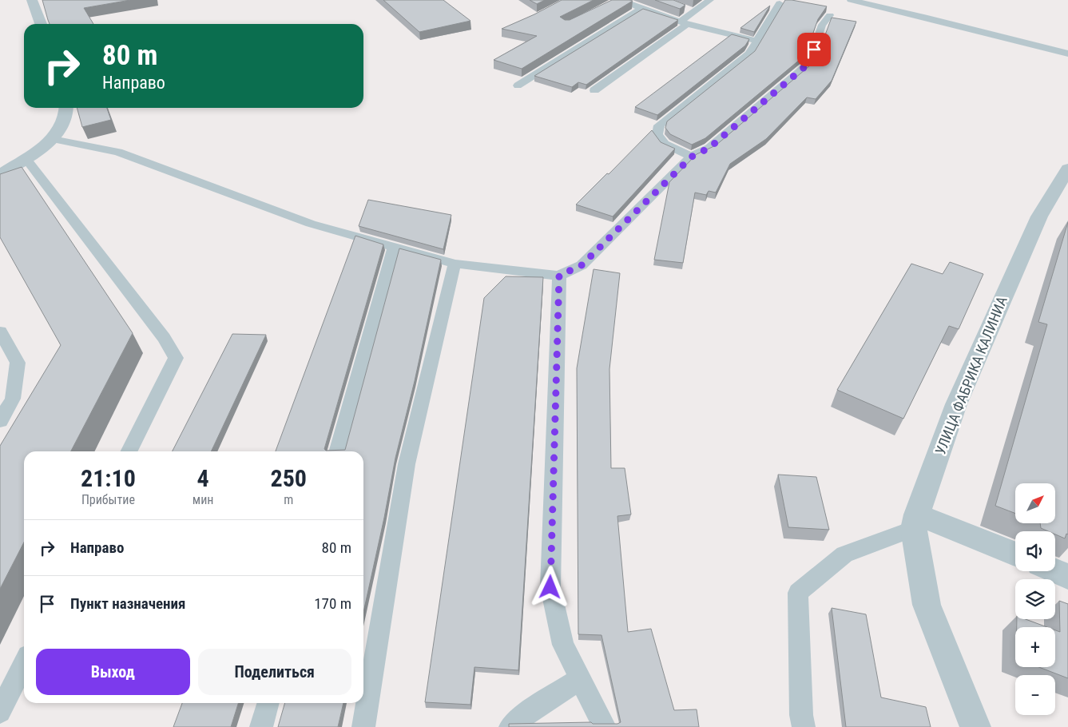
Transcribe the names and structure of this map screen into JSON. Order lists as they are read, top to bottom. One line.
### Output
{"streets":{"street":["УЛИЦА ФАБРИКА КАЛИНИА"]},"north":"top right","page":{"turn":["80 m","Направо"],"eta":["21:10","Прибытие","4","мин","250","m"],"map_buttons":["+","−"],"list":[{"name":"Направо","value":"80 m"},{"name":"Пункт назначения","value":"170 m"}],"buttons":["Выход","Поделиться"]}}
